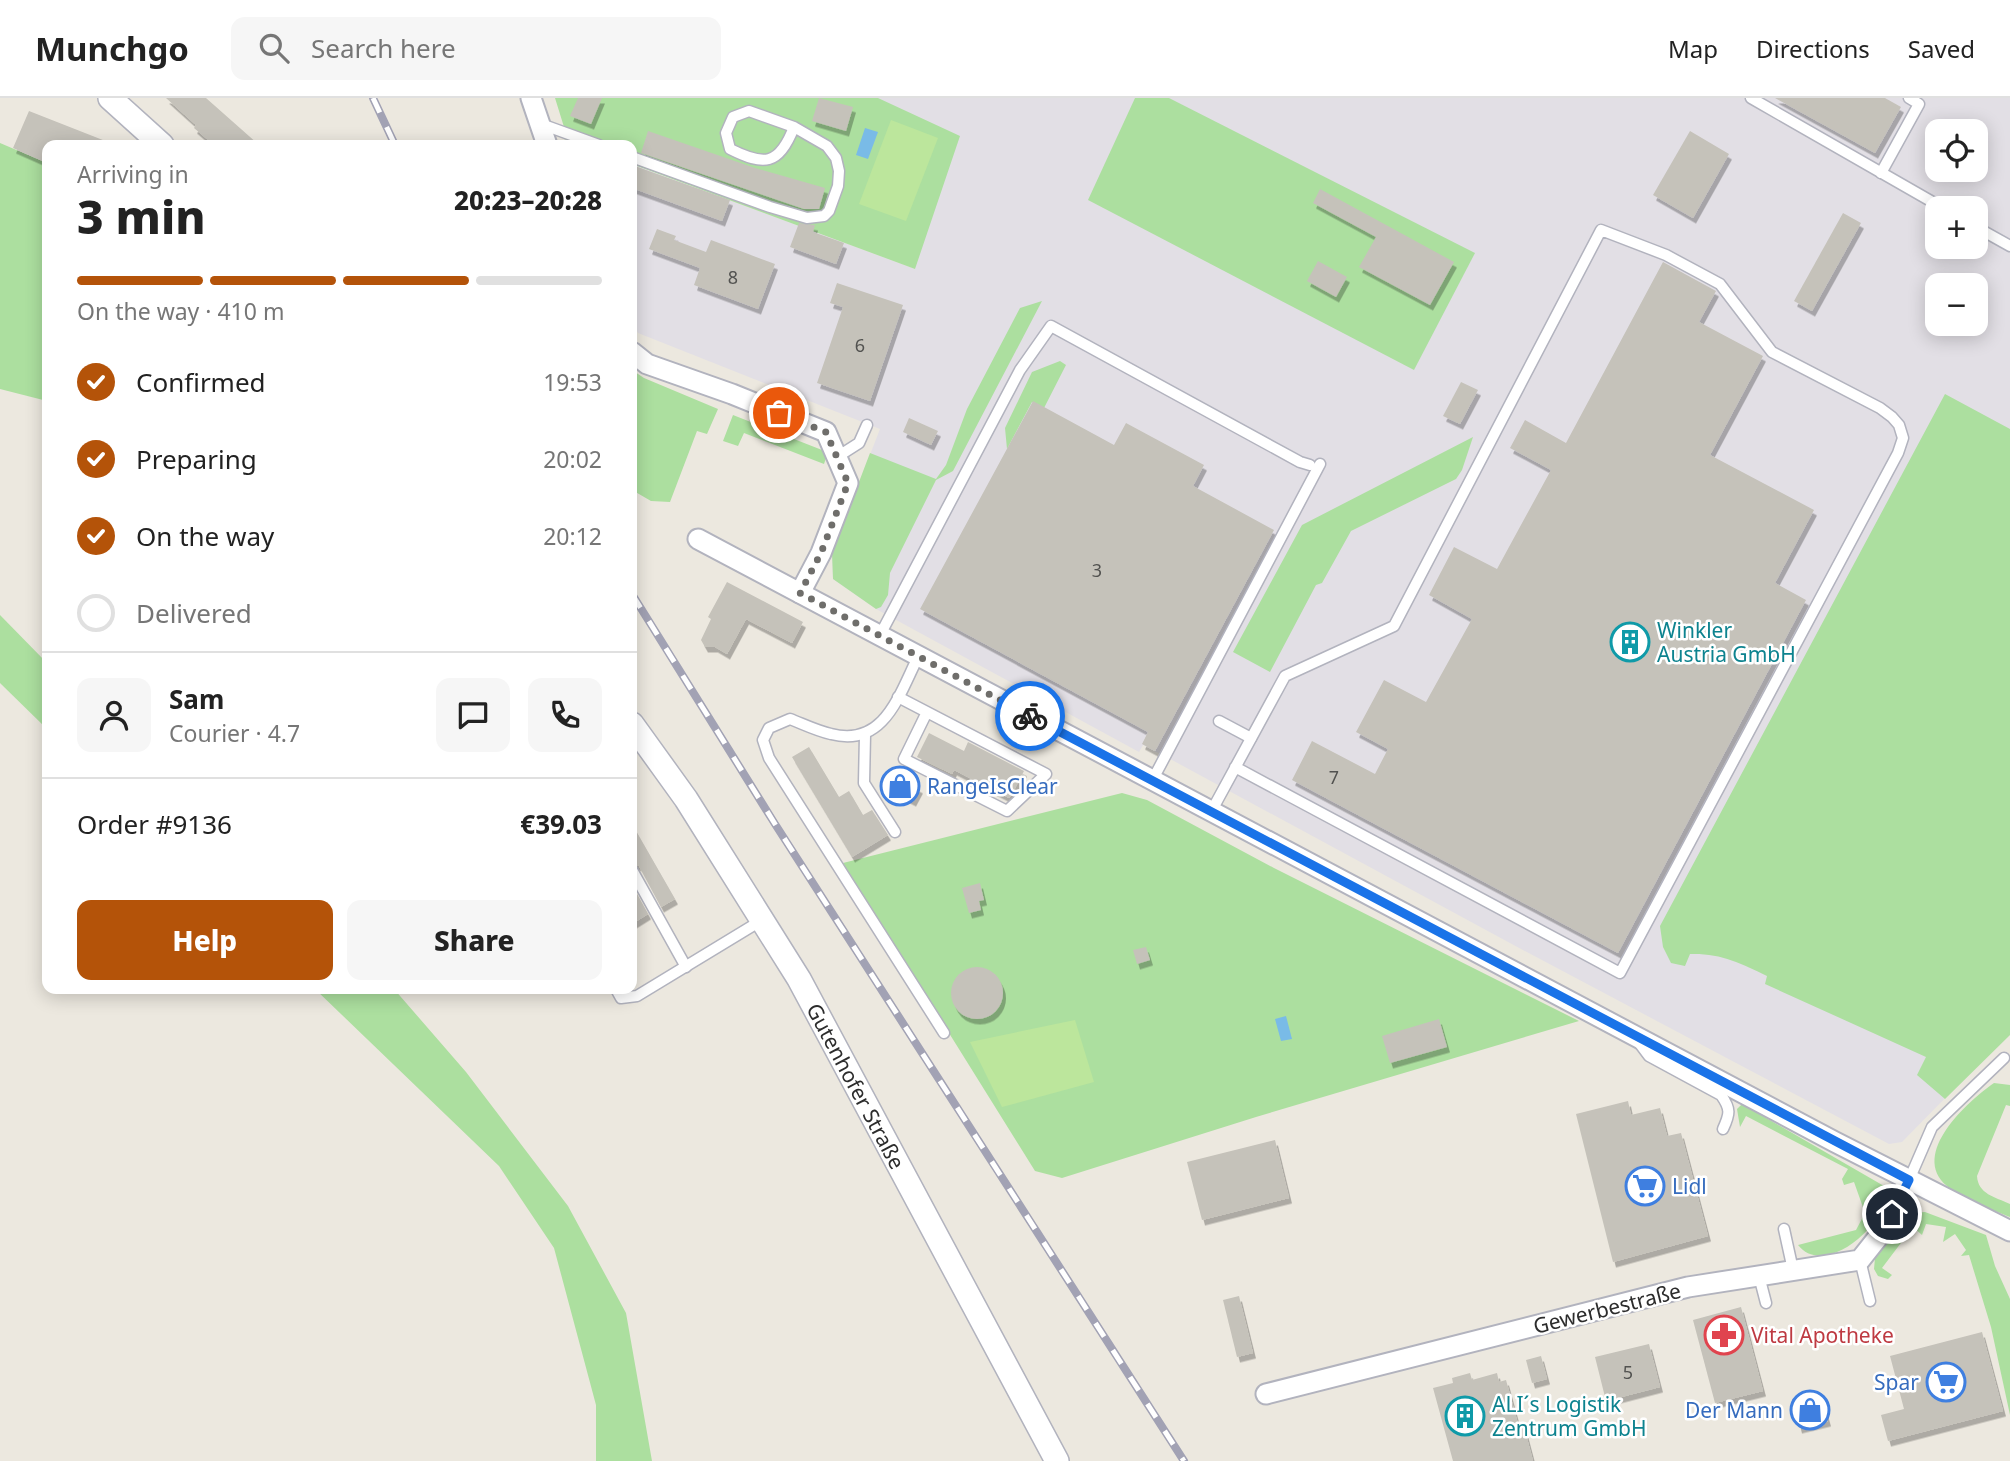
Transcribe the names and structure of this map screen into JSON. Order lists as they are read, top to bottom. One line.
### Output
{"streets":{"street":["Gutenhofer Straße","Gewerbestraße"]},"places":{"building":["Winkler Austria GmbH","ALI´s Logistik Zentrum GmbH"],"shop":["RangeIsClear","Der Mann"],"supermarket":["Lidl","Spar"],"pharmacy":["Vital Apotheke"]},"house_numbers":["8","6","3","7","5"],"page":{"header":"Munchgo","search":"Search here","nav":["Map","Directions","Saved"],"map_buttons":["+","−"],"heading":["3 min","Arriving in","20:23–20:28"],"panel":["Sam","Courier · 4.7","Order #9136","€39.03"],"bar":"On the way · 410 m","list":[["Confirmed","19:53"],["Preparing","20:02"],["On the way","20:12"],"Delivered"],"buttons":["Help","Share"]}}
